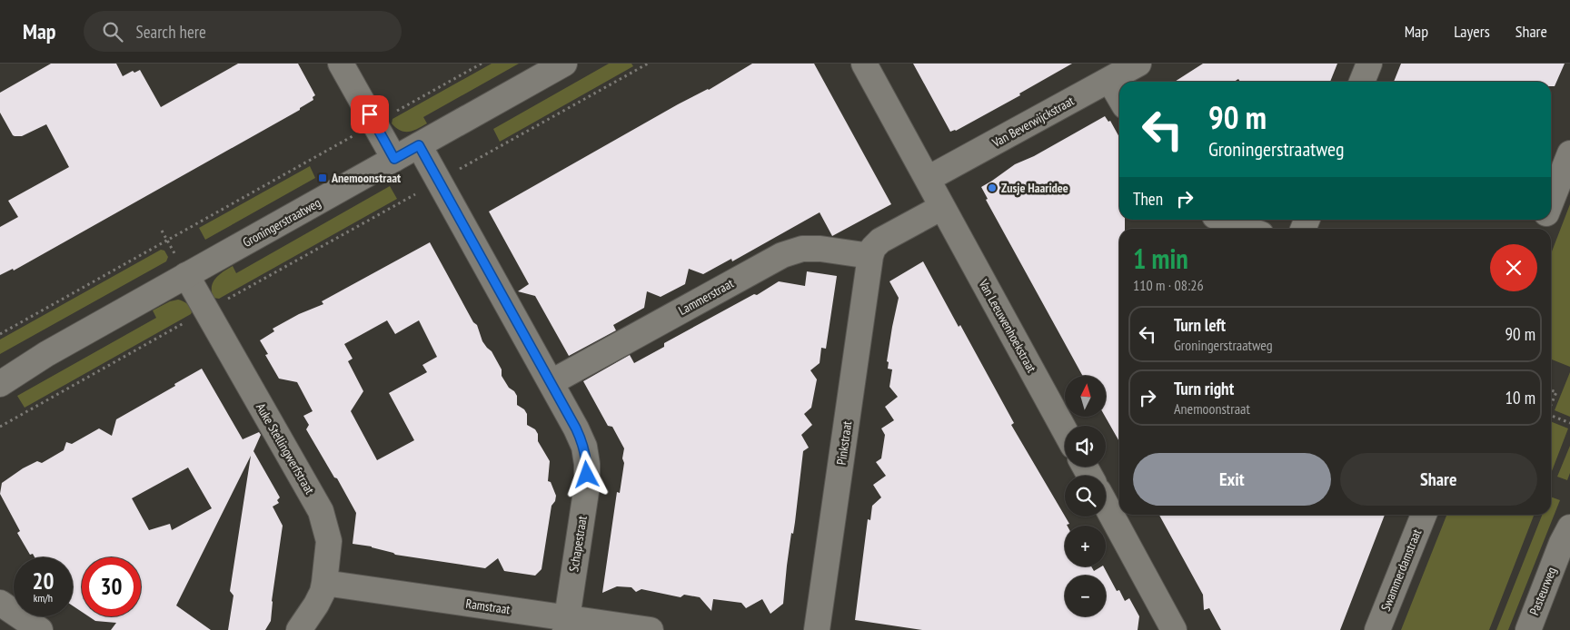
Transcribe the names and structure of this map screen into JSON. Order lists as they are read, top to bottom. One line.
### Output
{"streets":{"street":["Van Beverwijckstraat","Groningerstraatweg","Lammerstraat","Van Leeuwenhoekstraat","Pinkstraat","Auke Stellingwerfstraat","Schapestraat","Swammerdamstraat","Pasteurweg","Ramstraat"]},"crossings":[["Van Beverwijckstraat","Van Leeuwenhoekstraat"],["Groningerstraatweg","Auke Stellingwerfstraat"],["Groningerstraatweg","Schapestraat"],["Lammerstraat","Pinkstraat"],["Lammerstraat","Schapestraat"],["Auke Stellingwerfstraat","Ramstraat"],["Schapestraat","Ramstraat"]],"places":{"transit":["Anemoonstraat"],"other":["Zusje Haaridee"]},"north":"top","page":{"header":"Map","search":"Search here","nav":["Map","Layers","Share"],"turn":["90 m","Groningerstraatweg"],"then":"Then","heading":["1 min","110 m · 08:26"],"list":[{"name":"Turn left","note":"Groningerstraatweg","value":"90 m"},{"name":"Turn right","note":"Anemoonstraat","value":"10 m"}],"map_buttons":["+","−"],"buttons":["Exit","Share"],"speed":"20 km/h","limit":"30"}}
